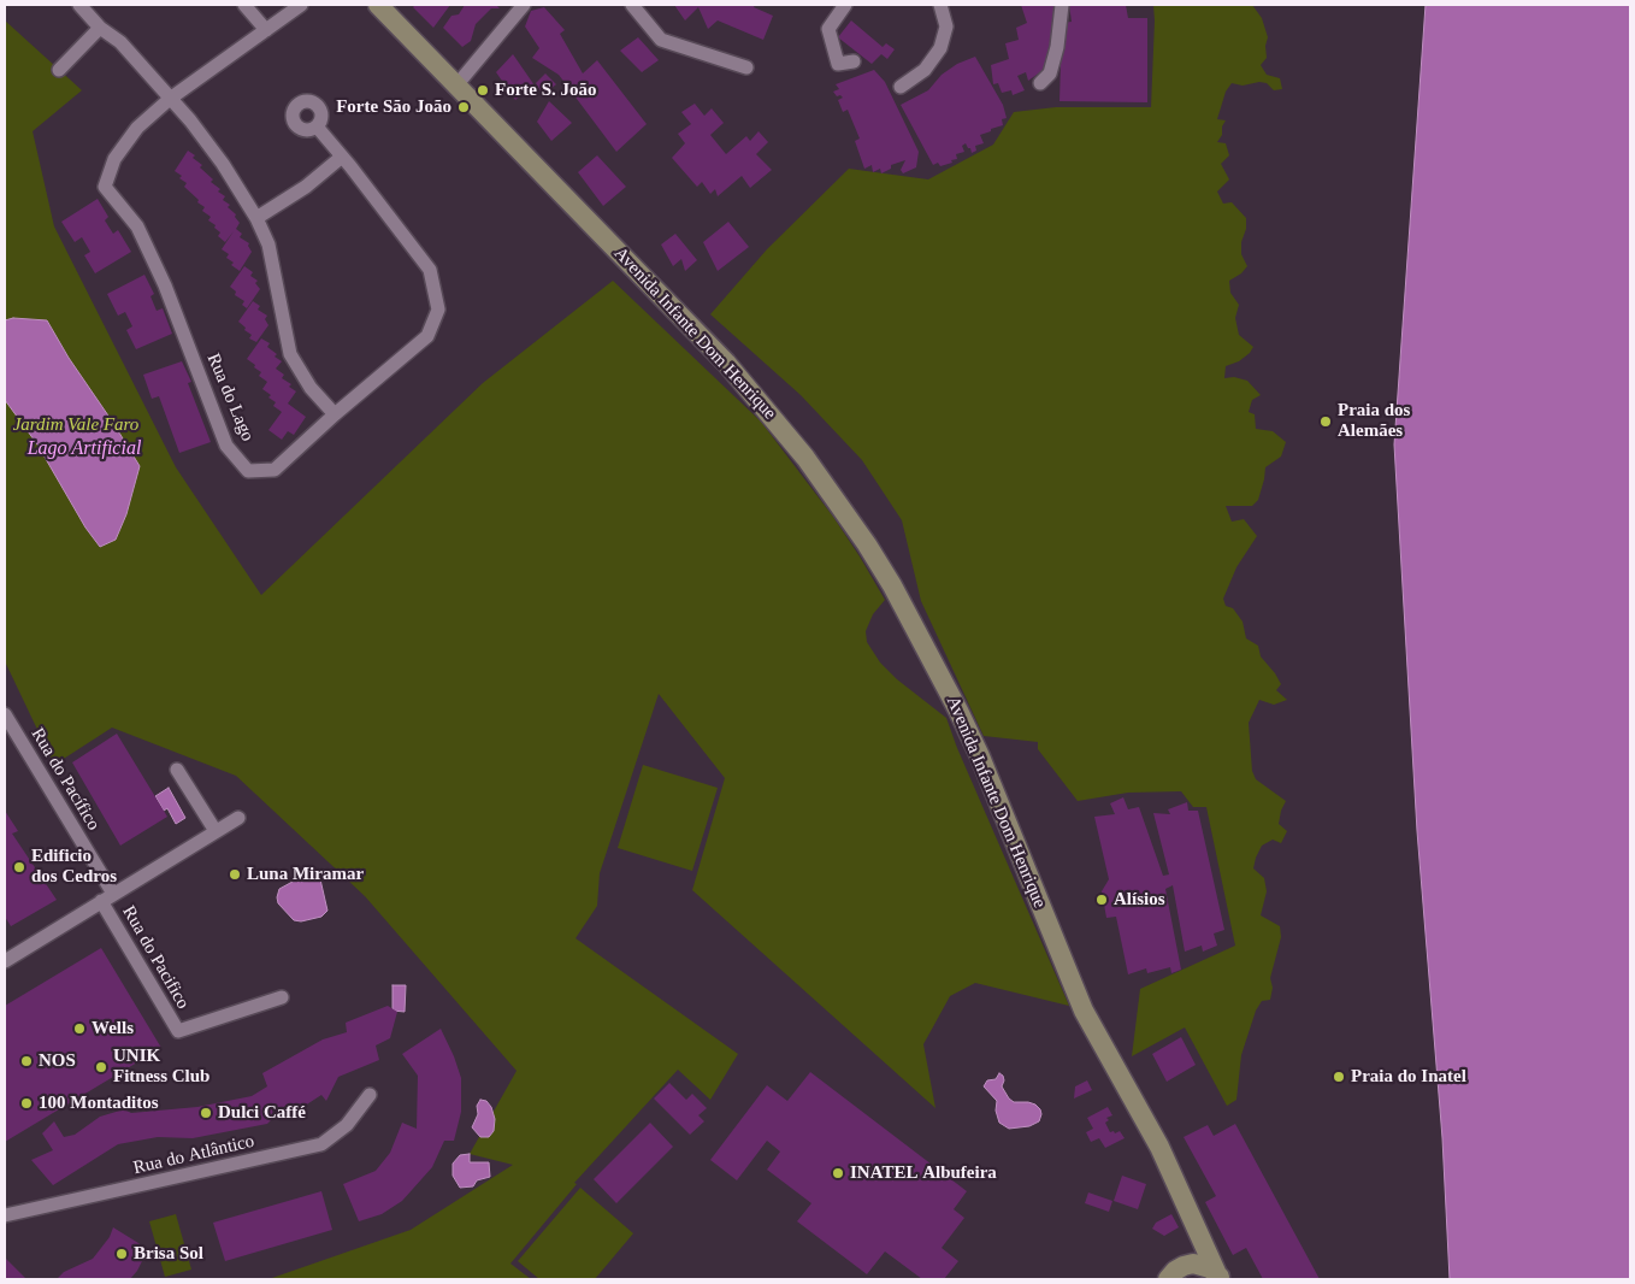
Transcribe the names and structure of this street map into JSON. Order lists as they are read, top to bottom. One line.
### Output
{"streets":{"street":["Avenida Infante Dom Henrique","Rua do Lago","Rua do Pacífico","Rua do Pacifico","Rua do Atlântico"]},"crossings":[["Rua do Pacífico","Rua do Pacifico"]],"water":["Lago Artificial"],"parks":["Jardim Vale Faro"],"places":["Forte S. João","Forte São João","Praia dos Alemães","Edificio dos Cedros","Luna Miramar","Alísios","Wells","NOS","UNIK Fitness Club","Praia do Inatel","100 Montaditos","Dulci Caffé","INATEL Albufeira","Brisa Sol"]}
